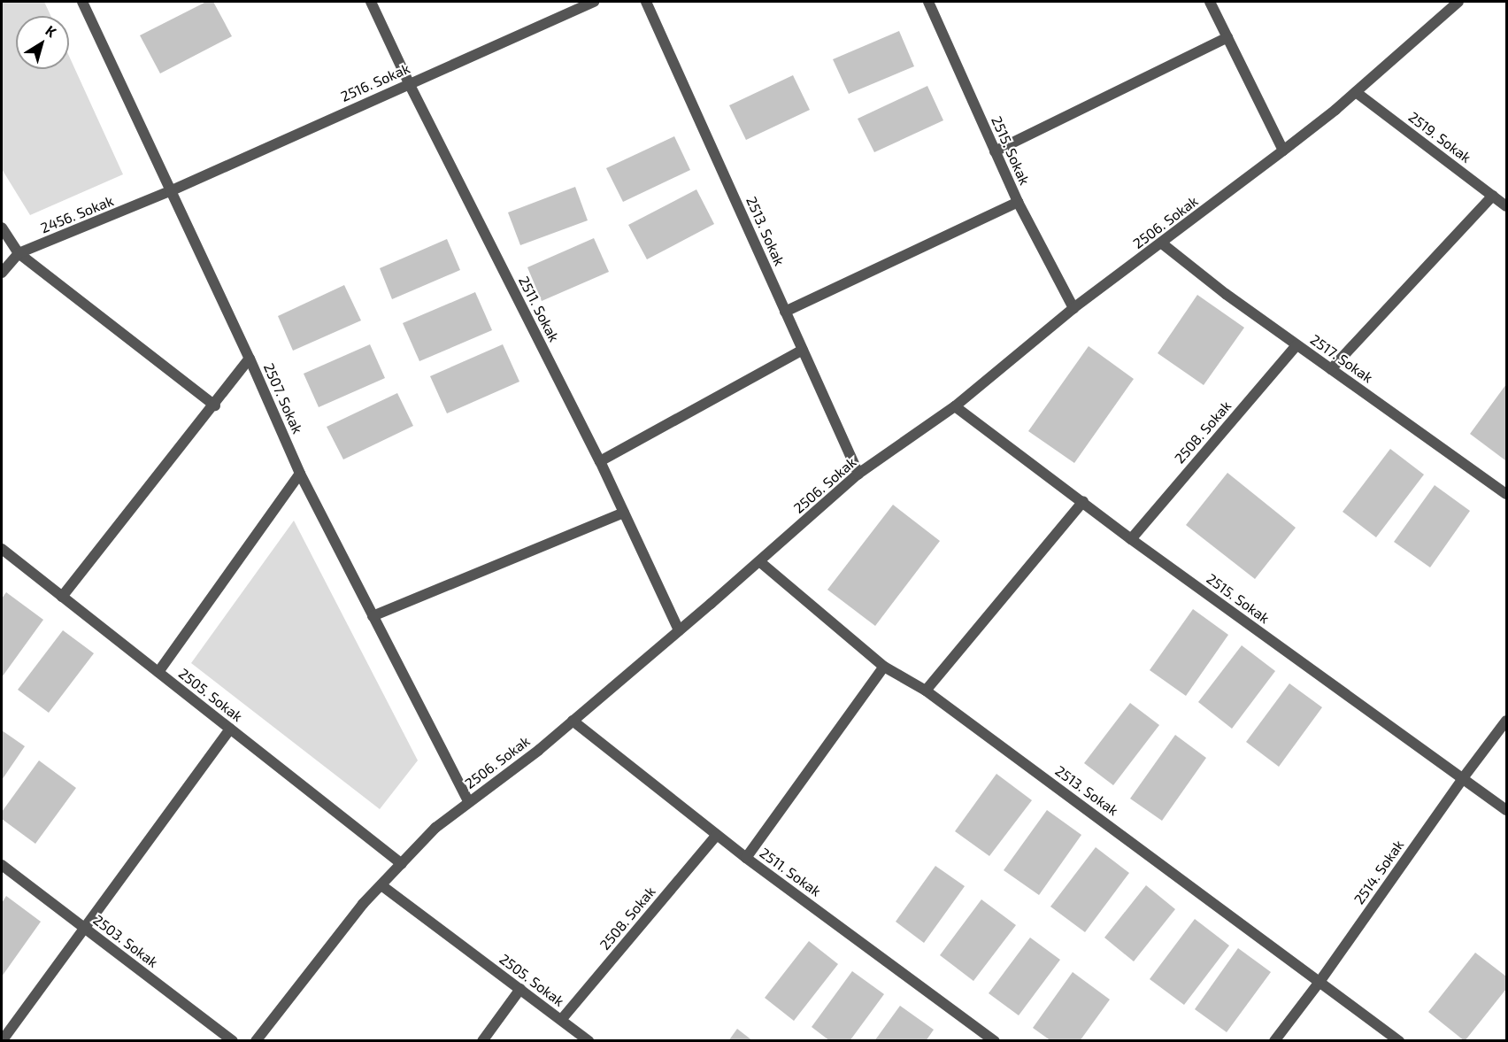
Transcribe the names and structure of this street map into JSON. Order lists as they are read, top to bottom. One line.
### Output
{"streets":{"street":["2516. Sokak","2519. Sokak","2515. Sokak","2456. Sokak","2506. Sokak","2513. Sokak","2511. Sokak","2517. Sokak","2507. Sokak","2508. Sokak","2505. Sokak","2514. Sokak","2503. Sokak"]},"crossings":[["2516. Sokak","2456. Sokak"],["2516. Sokak","2511. Sokak"],["2516. Sokak","2507. Sokak"],["2519. Sokak","2506. Sokak"],["2515. Sokak","2506. Sokak"],["2515. Sokak","2508. Sokak"],["2515. Sokak","2514. Sokak"],["2456. Sokak","2507. Sokak"],["2506. Sokak","2513. Sokak"],["2506. Sokak","2511. Sokak"],["2506. Sokak","2517. Sokak"],["2506. Sokak","2507. Sokak"],["2506. Sokak","2505. Sokak"],["2513. Sokak","2514. Sokak"],["2511. Sokak","2508. Sokak"],["2517. Sokak","2508. Sokak"],["2508. Sokak","2505. Sokak"]],"north":"top right"}
